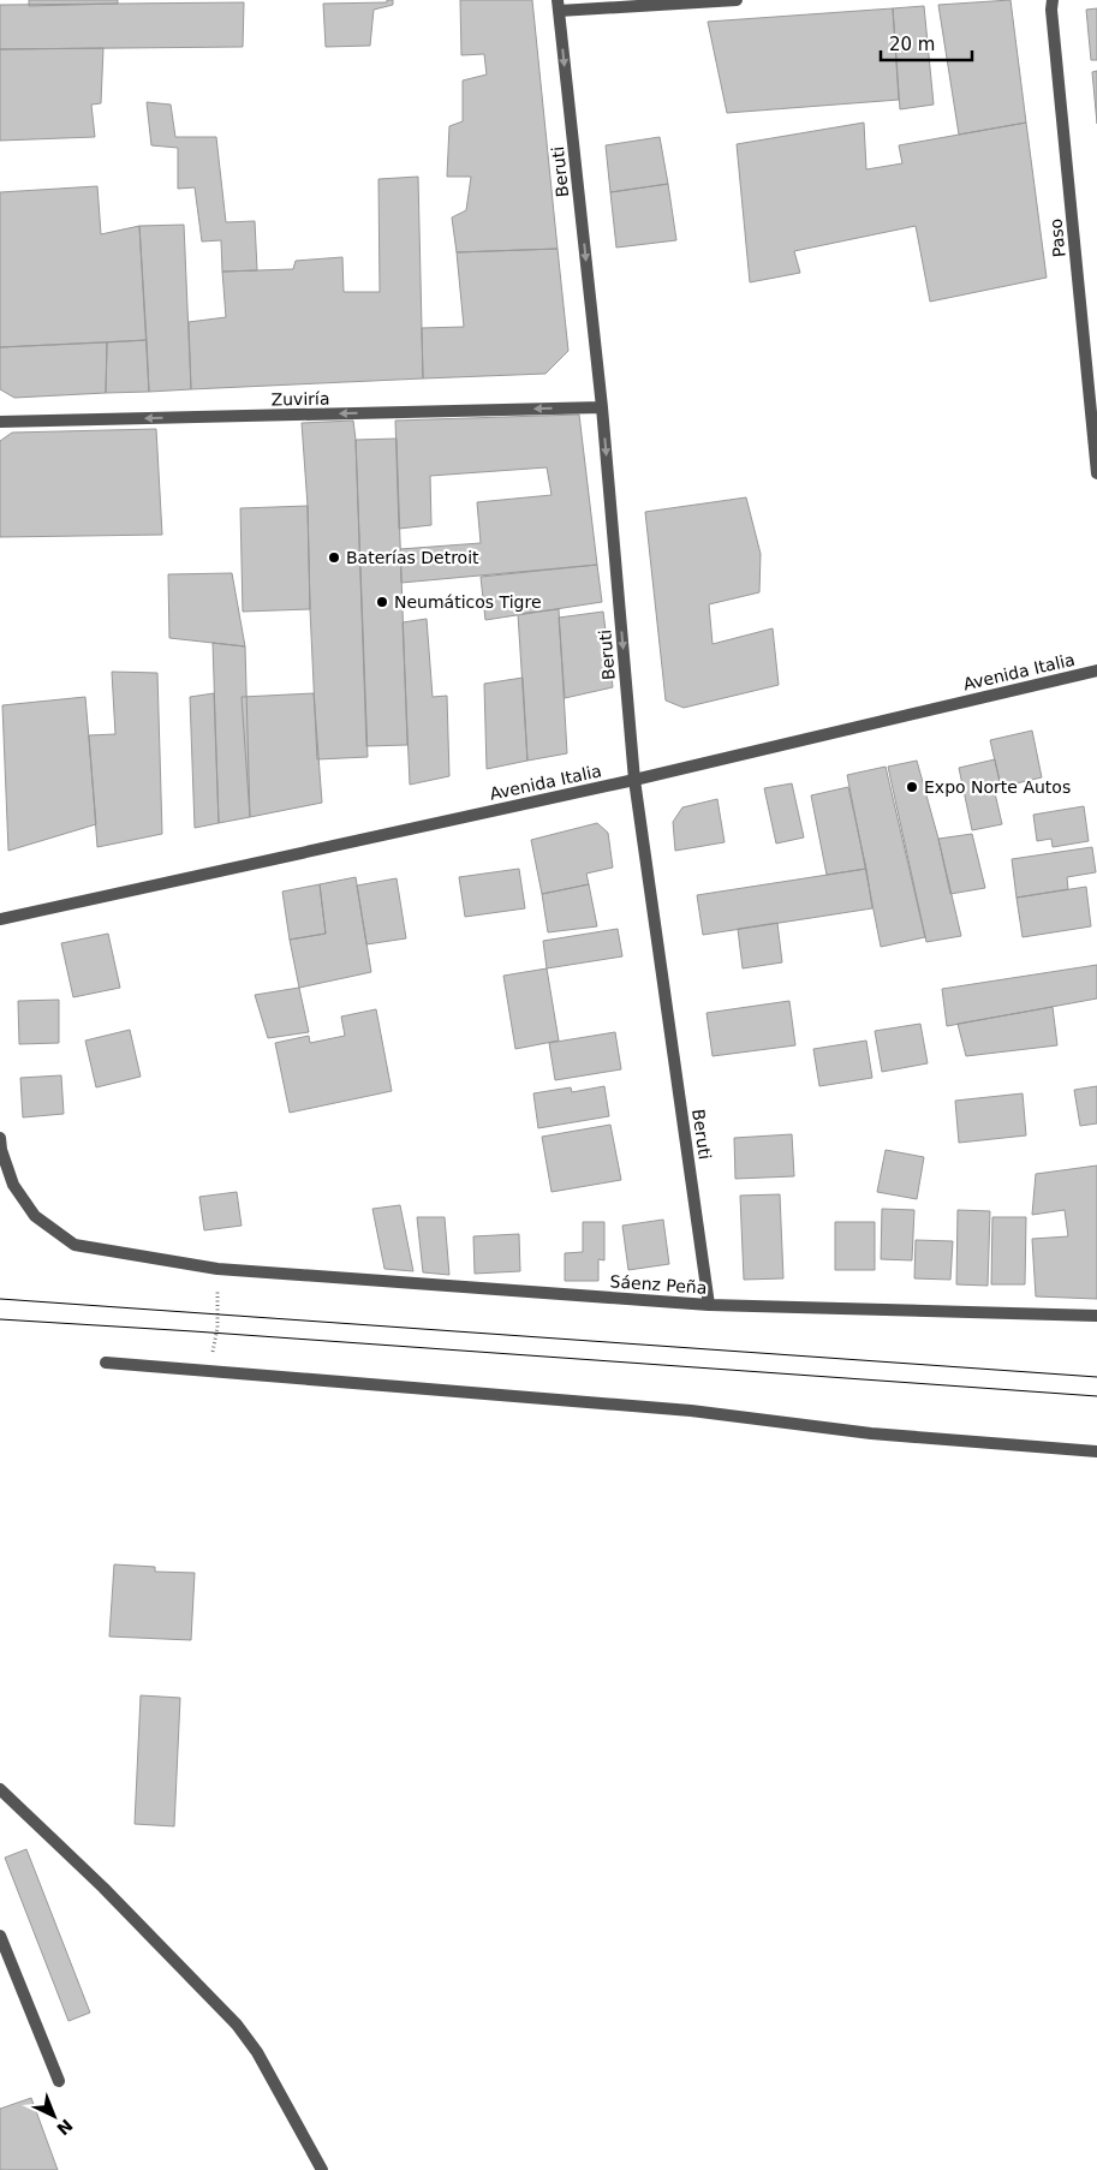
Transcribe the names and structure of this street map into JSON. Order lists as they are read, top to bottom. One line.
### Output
{"streets":{"street":["Beruti","Paso","Zuviría","Avenida Italia","Sáenz Peña"]},"crossings":[["Beruti","Zuviría"],["Beruti","Avenida Italia"],["Beruti","Sáenz Peña"]],"one_way":["Beruti","Zuviría"],"places":["Baterías Detroit","Neumáticos Tigre","Expo Norte Autos"],"scale_bar":"20 m","north":"bottom right"}
